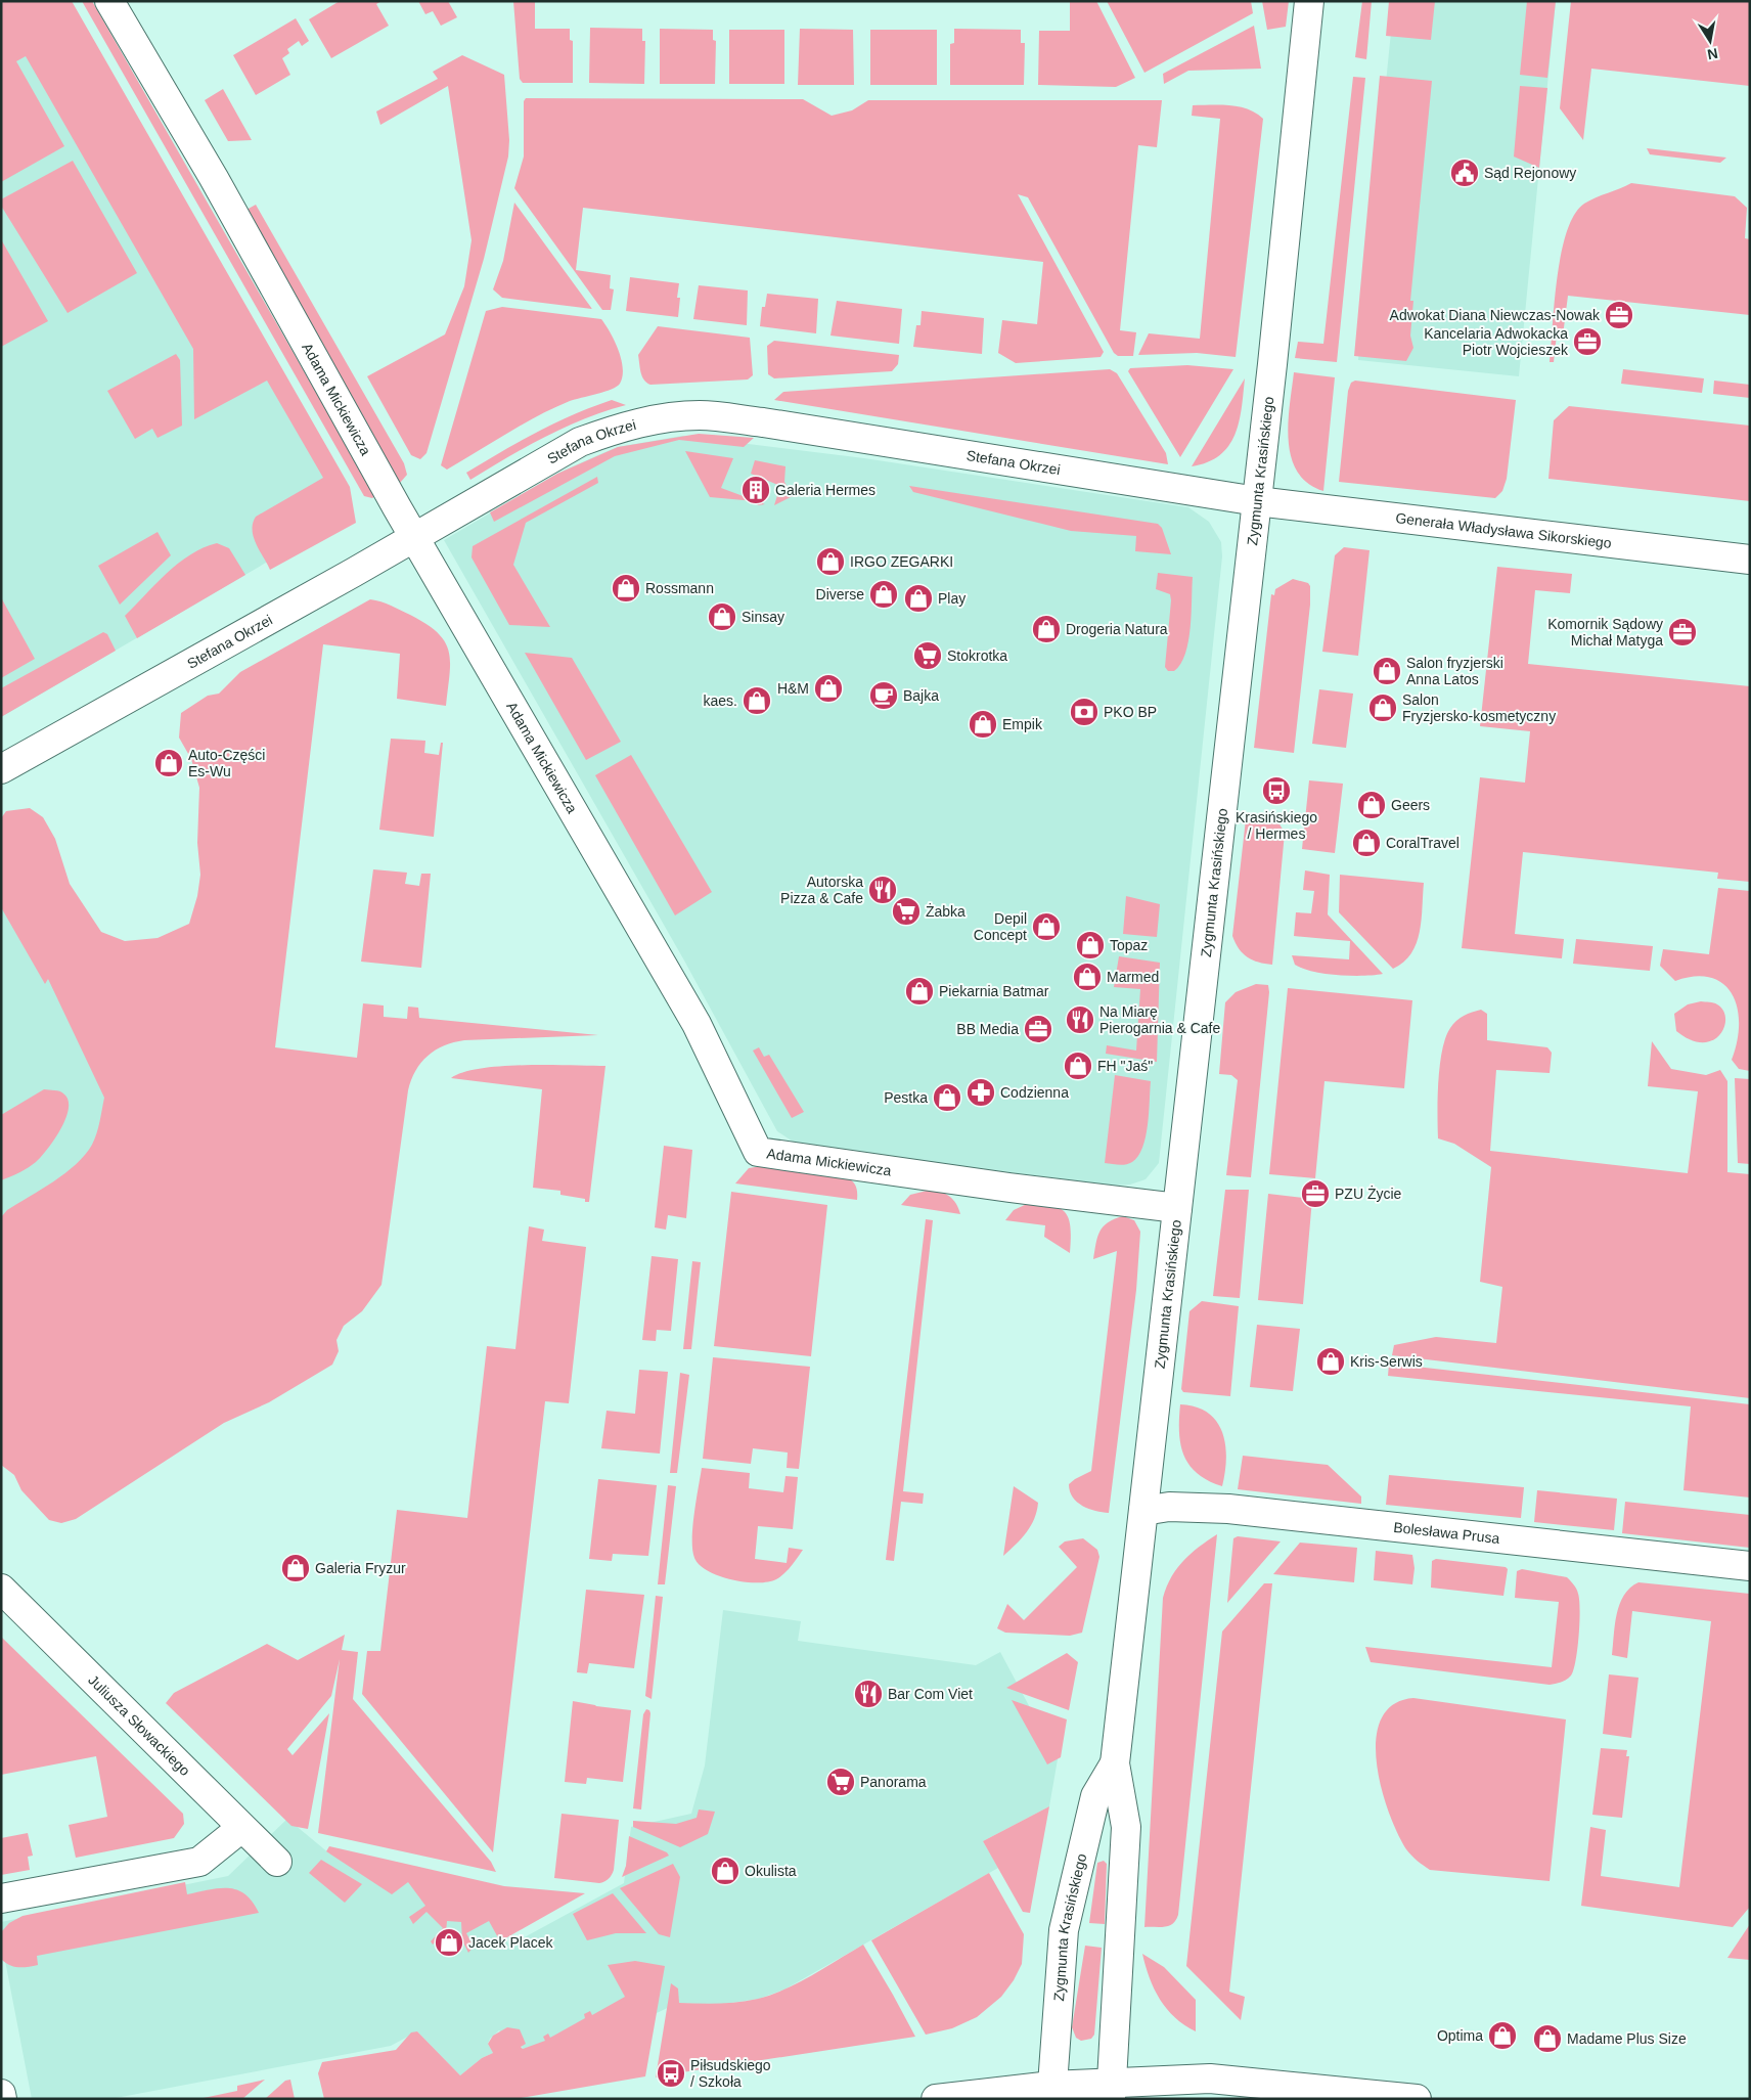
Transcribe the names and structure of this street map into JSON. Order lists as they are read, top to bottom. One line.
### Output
{"streets":{"street":["Adama Mickiewicza","Stefana Okrzei","Zygmunta Krasińskiego","Generała Władysława Sikorskiego","Bolesława Prusa","Juliusza Słowackiego"]},"crossings":[["Adama Mickiewicza","Stefana Okrzei"],["Adama Mickiewicza","Zygmunta Krasińskiego"],["Stefana Okrzei","Zygmunta Krasińskiego"],["Stefana Okrzei","Generała Władysława Sikorskiego"],["Zygmunta Krasińskiego","Generała Władysława Sikorskiego"],["Zygmunta Krasińskiego","Bolesława Prusa"]],"places":{"public building":["Sąd Rejonowy"],"office":["Adwokat Diana Niewczas-Nowak","Kancelaria Adwokacka Piotr Wojcieszek","Komornik Sądowy Michał Matyga","BB Media","PZU Życie"],"building":["Galeria Hermes"],"shop":["IRGO ZEGARKI","Rossmann","Diverse","Play","Sinsay","Drogeria Natura","Salon fryzjerski Anna Latos","H&M","kaes.","Salon Fryzjersko-kosmetyczny","Empik","Auto-Części Es-Wu","Geers","CoralTravel","Depil Concept","Topaz","Marmed","Piekarnia Batmar","FH \"Jaś\"","Pestka","Kris-Serwis","Galeria Fryzur","Okulista","Jacek Placek","Optima","Madame Plus Size"],"supermarket":["Stokrotka","Żabka","Panorama"],"cafe":["Bajka"],"bank":["PKO BP"],"bus stop":["Krasińskiego / Hermes","Piłsudskiego / Szkoła"],"restaurant":["Autorska Pizza & Cafe","Na Miarę Pierogarnia & Cafe","Bar Com Viet"],"pharmacy":["Codzienna"]},"north":"bottom"}
